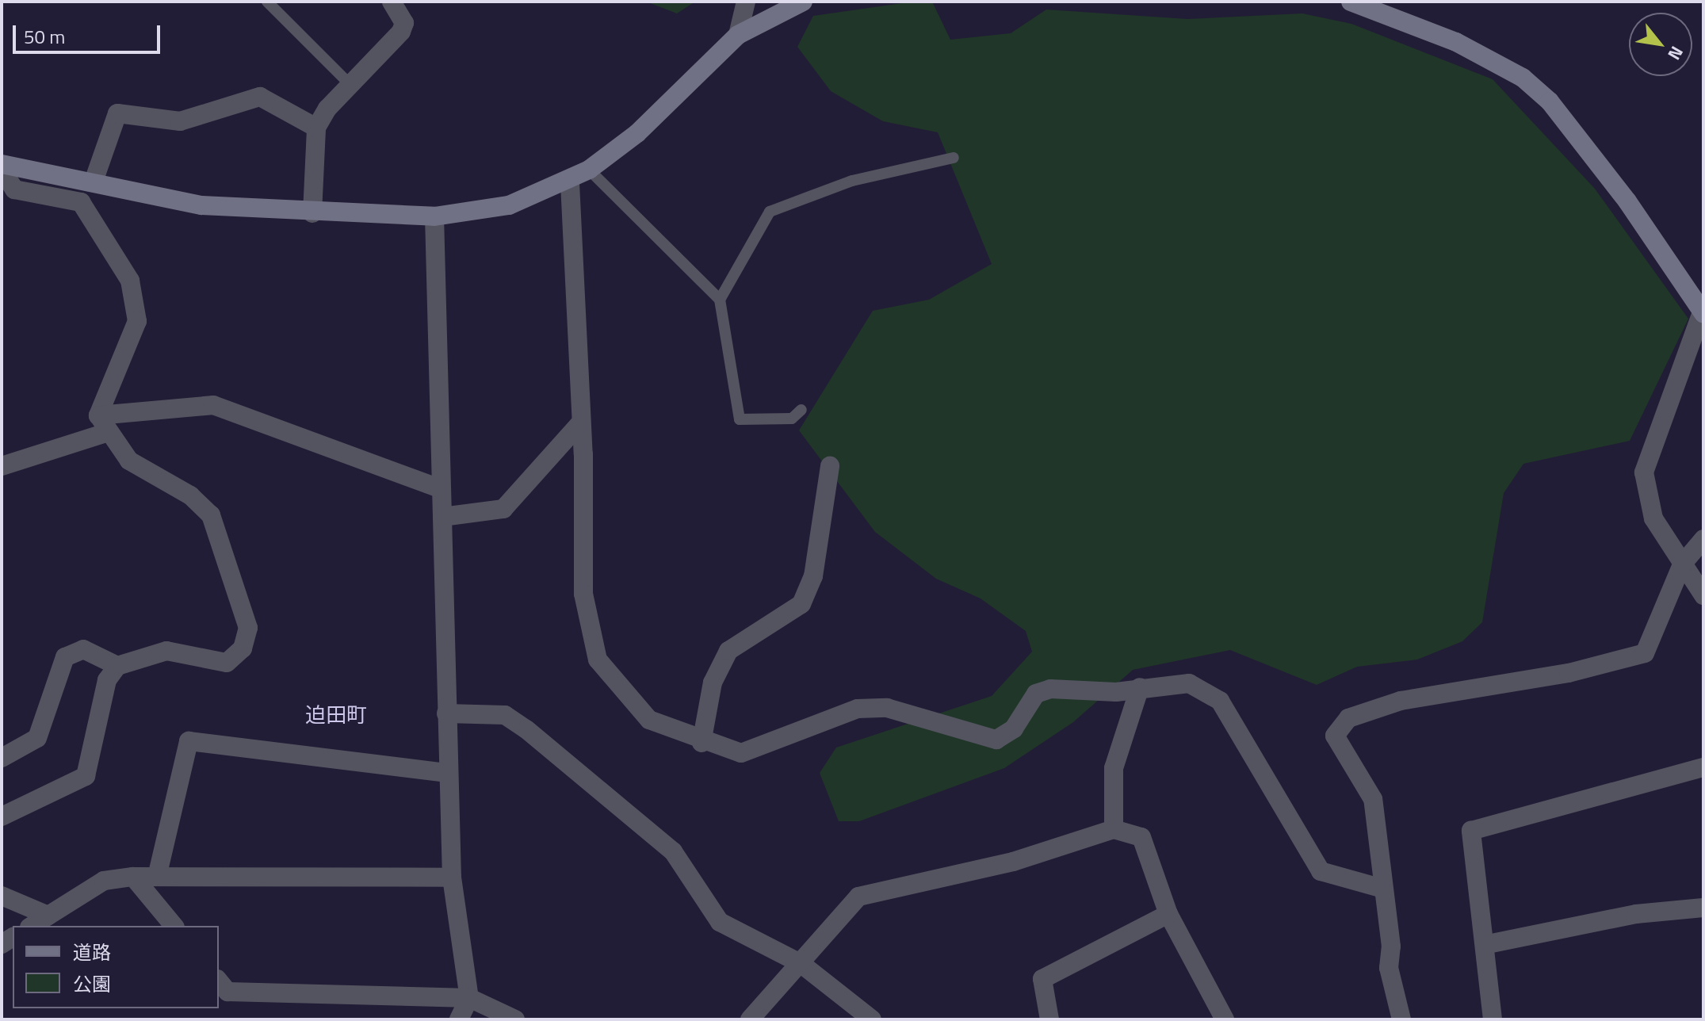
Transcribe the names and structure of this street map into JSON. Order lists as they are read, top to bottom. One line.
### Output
{"districts":["迫田町"],"legend":["道路","公園"],"scale_bar":"50 m","north":"bottom right"}
